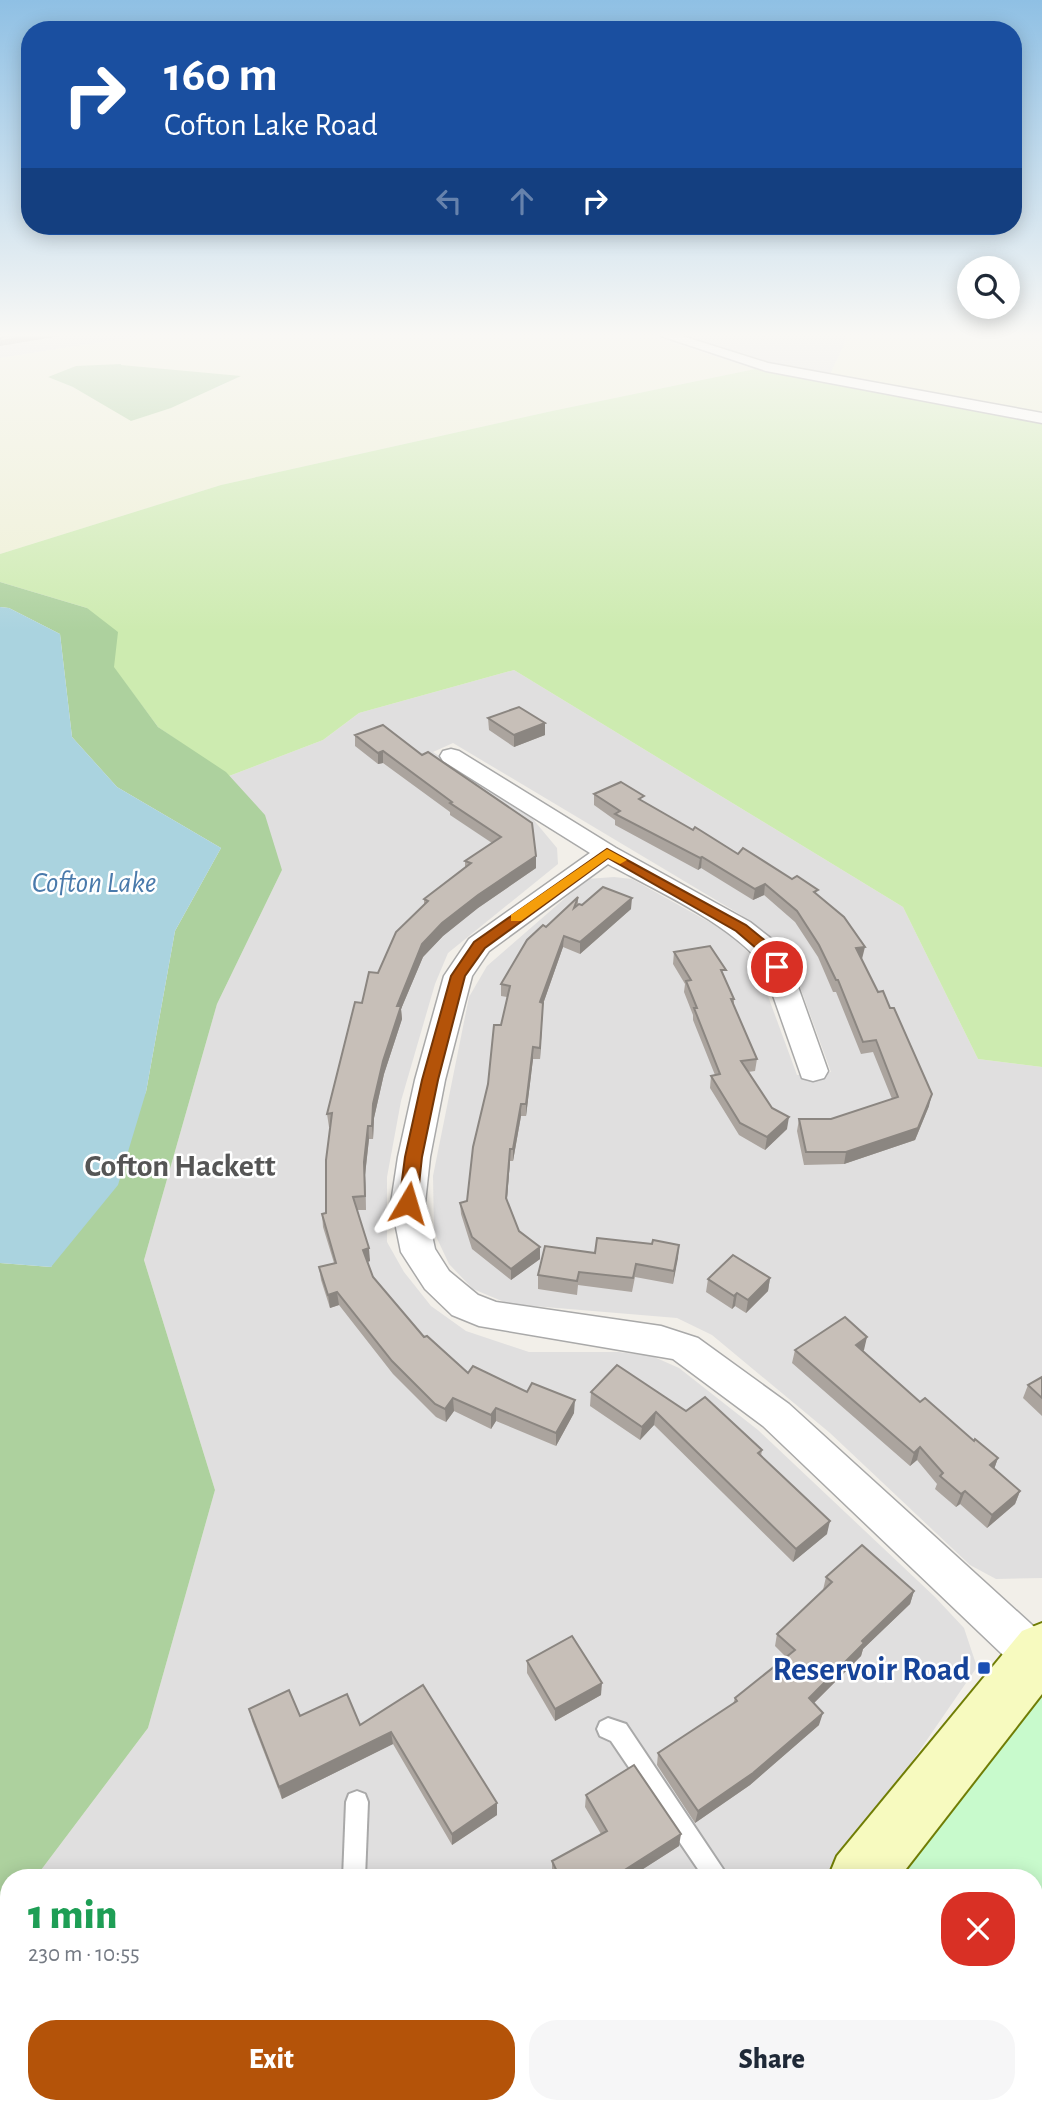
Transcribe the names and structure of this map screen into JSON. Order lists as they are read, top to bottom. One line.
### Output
{"districts":["Cofton Hackett"],"water":["Cofton Lake"],"places":{"transit":["Reservoir Road"]},"page":{"turn":["160 m","Cofton Lake Road"],"heading":["1 min","230 m · 10:55"],"buttons":["Exit","Share"]}}
